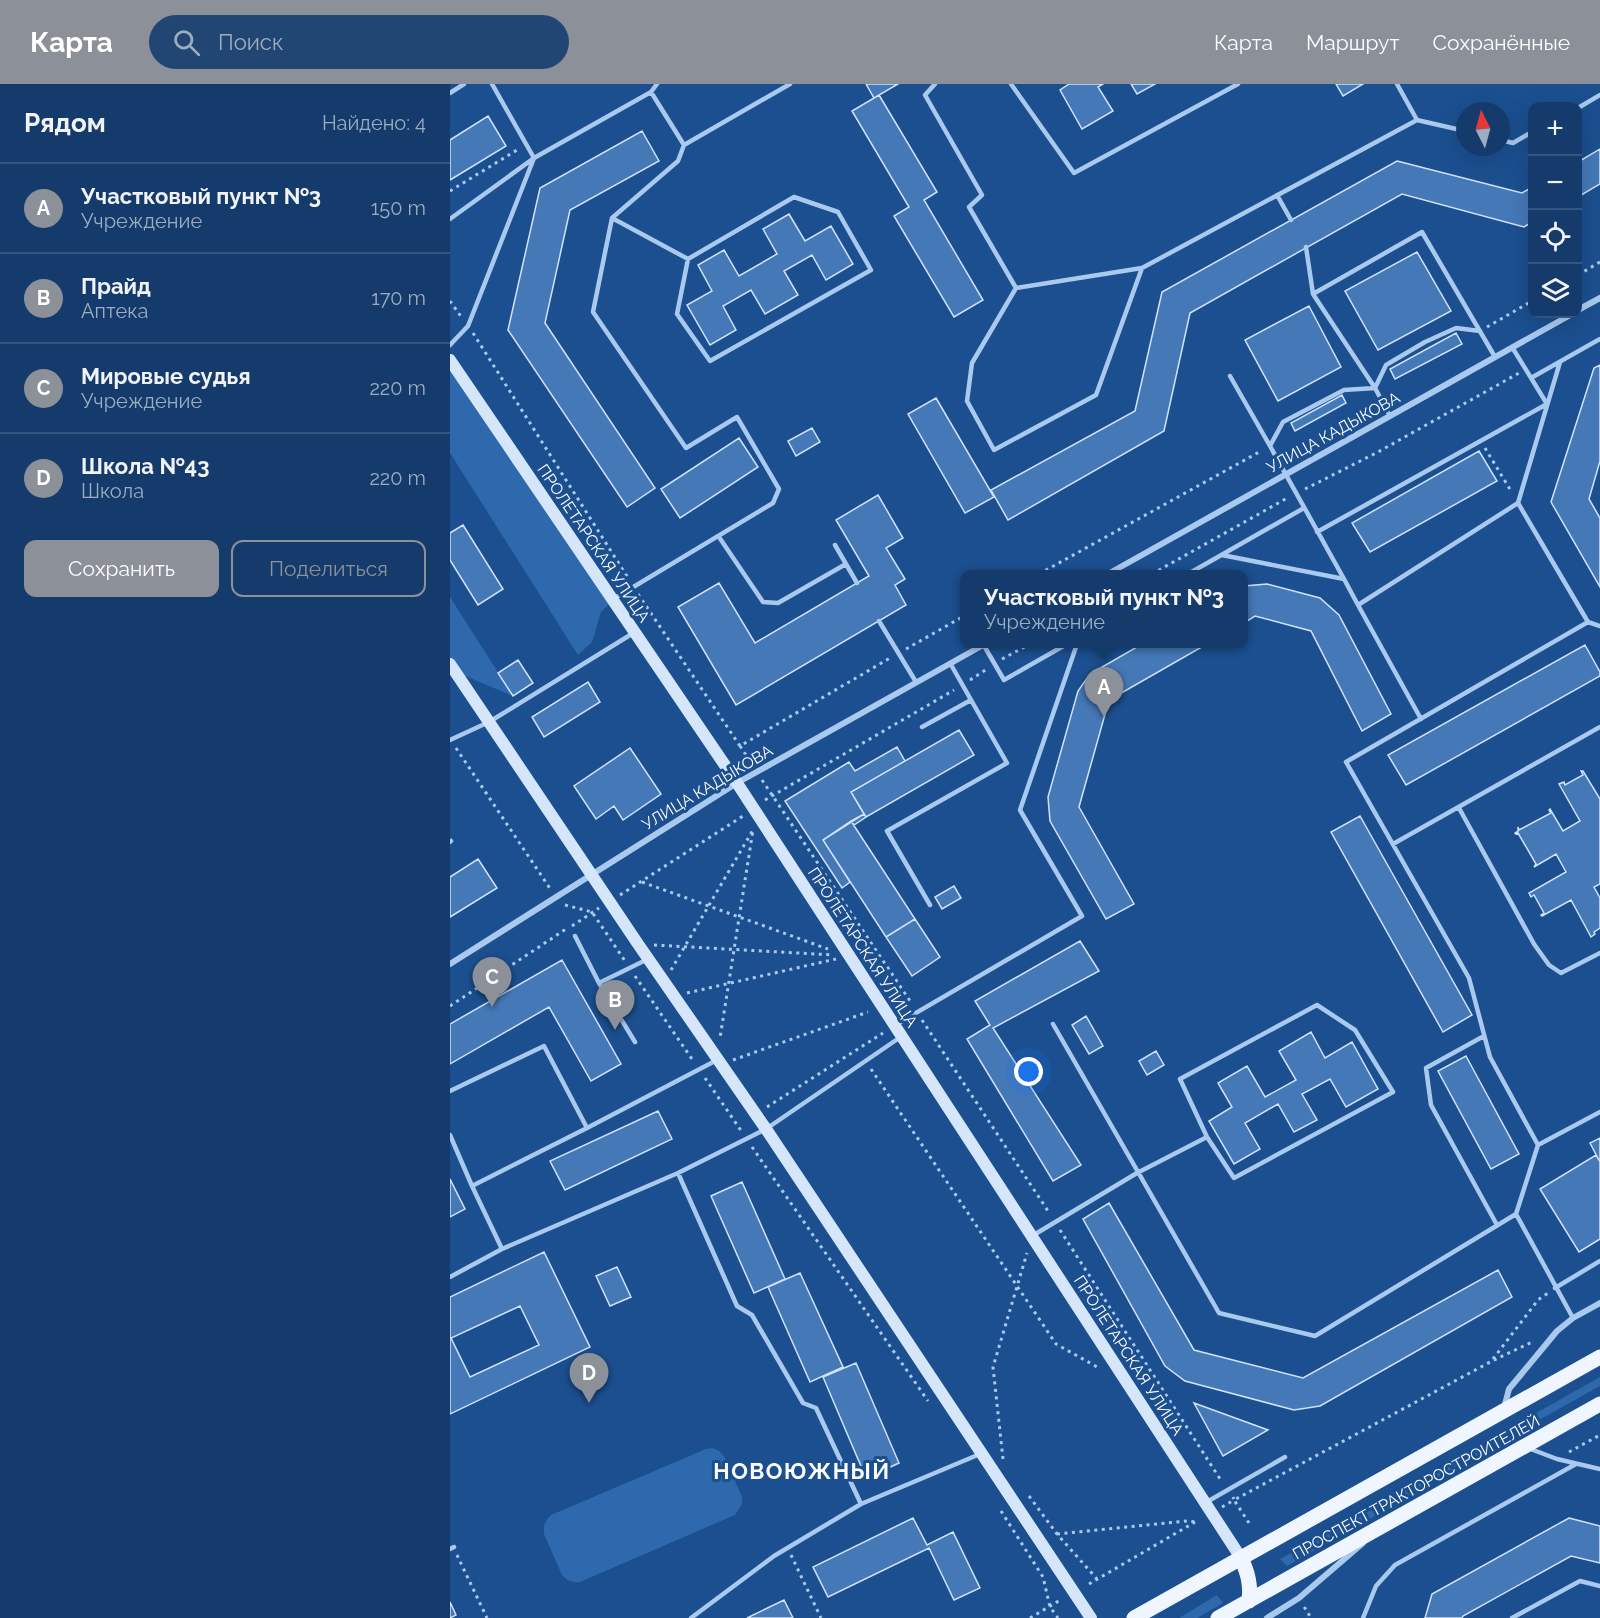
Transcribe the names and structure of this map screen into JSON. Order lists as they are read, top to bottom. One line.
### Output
{"streets":{"main road":["ПРОСПЕКТ ТРАКТОРОСТРОИТЕЛЕЙ"],"street":["УЛИЦА КАДЫКОВА","ПРОЛЕТАРСКАЯ УЛИЦА"]},"crossings":[["УЛИЦА КАДЫКОВА","ПРОЛЕТАРСКАЯ УЛИЦА"],["ПРОЛЕТАРСКАЯ УЛИЦА","ПРОСПЕКТ ТРАКТОРОСТРОИТЕЛЕЙ"]],"districts":["НОВОЮЖНЫЙ"],"north":"top","page":{"header":"Карта","search":"Поиск","nav":["Карта","Маршрут","Сохранённые"],"heading":["Рядом","Найдено: 4"],"map_buttons":["+","−"],"list":[{"mark":"A","name":"Участковый пункт №3","note":"Учреждение","value":"150 m"},{"mark":"B","name":"Прайд","note":"Аптека","value":"170 m"},{"mark":"C","name":"Мировые судья","note":"Учреждение","value":"220 m"},{"mark":"D","name":"Школа №43","note":"Школа","value":"220 m"}],"buttons":["Сохранить","Поделиться"],"popup":["Участковый пункт №3","Учреждение"],"pins":["A","C","B","D"]}}
